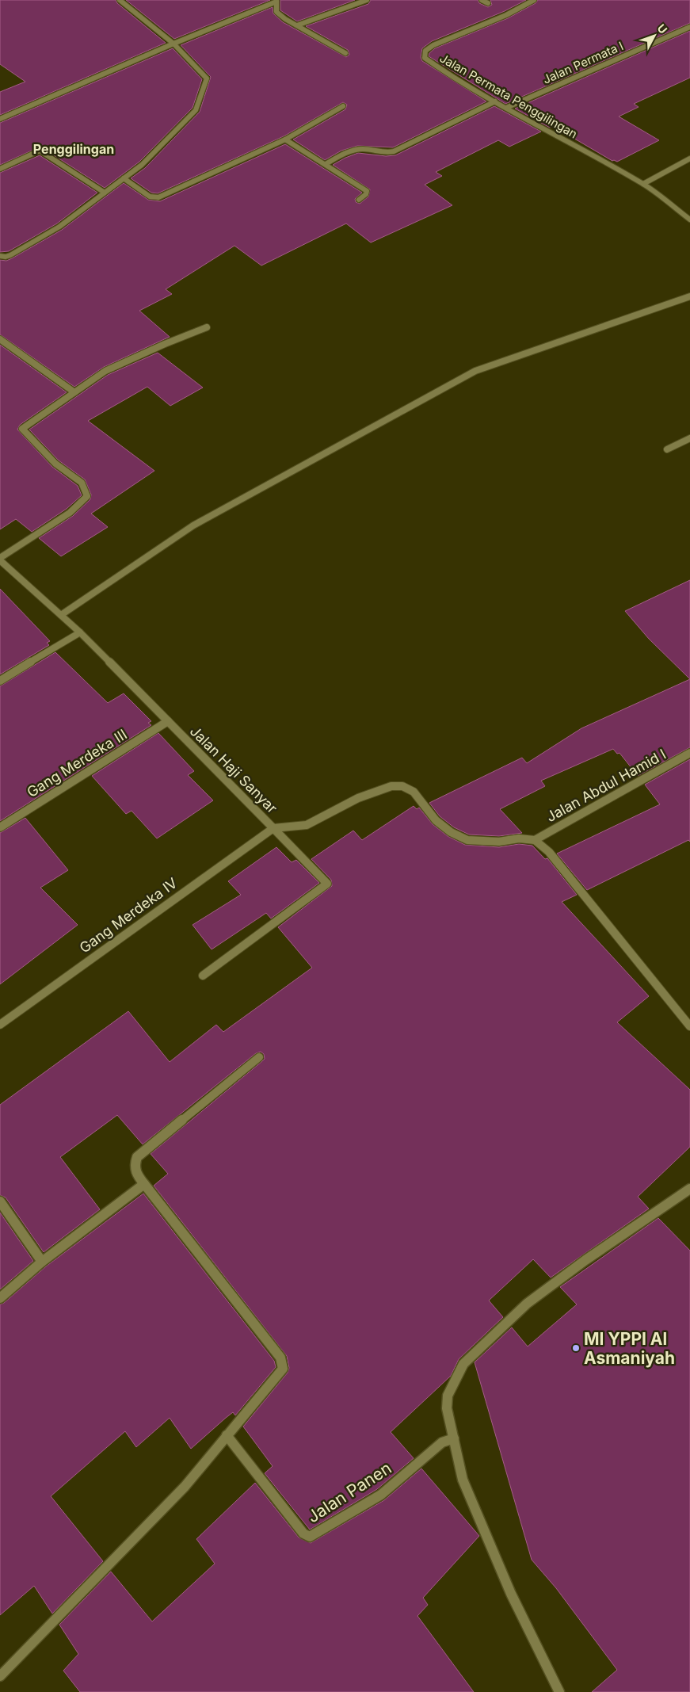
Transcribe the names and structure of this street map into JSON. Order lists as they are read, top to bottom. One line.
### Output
{"streets":{"street":["Jalan Permata I","Jalan Permata Penggilingan","Gang Merdeka III","Jalan Haji Sanyar","Jalan Abdul Hamid I","Gang Merdeka IV","Jalan Panen"]},"crossings":[["Jalan Permata I","Jalan Permata Penggilingan"],["Gang Merdeka III","Jalan Haji Sanyar"],["Jalan Haji Sanyar","Jalan Abdul Hamid I"],["Jalan Haji Sanyar","Gang Merdeka IV"]],"districts":["Penggilingan"],"places":["MI YPPI Al Asmaniyah"],"north":"top right"}
